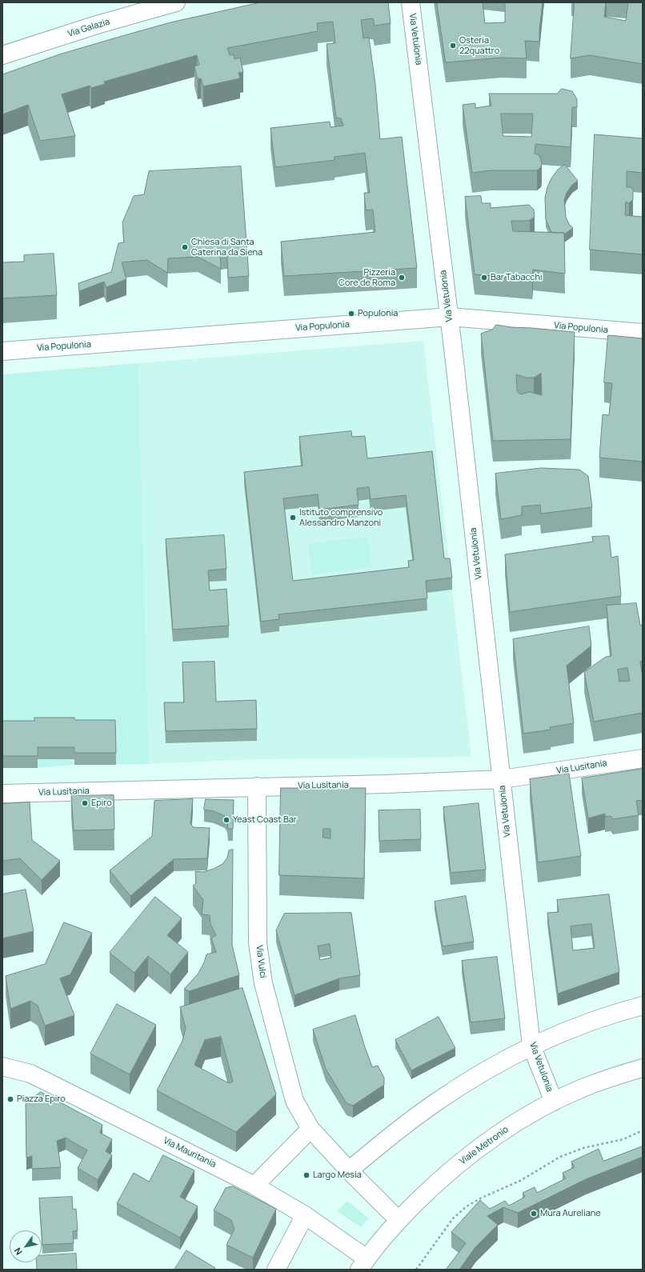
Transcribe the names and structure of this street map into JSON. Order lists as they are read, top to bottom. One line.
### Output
{"streets":{"street":["Via Galazia","Via Vetulonia","Via Populonia","Via Lusitania","Via Vulci","Viale Metronio","Via Mauritania"]},"crossings":[["Via Vetulonia","Via Populonia"],["Via Vetulonia","Via Lusitania"],["Via Vetulonia","Viale Metronio"],["Via Lusitania","Via Vulci"],["Viale Metronio","Via Mauritania"]],"places":["Osteria 22quattro","Chiesa di Santa Caterina da Siena","Pizzeria Core de Roma","Bar Tabacchi","Populonia","Istituto comprensivo Alessandro Manzoni","Epiro","Yeast Coast Bar","Piazza Epiro","Largo Mesia","Mura Aureliane"],"north":"bottom left"}
